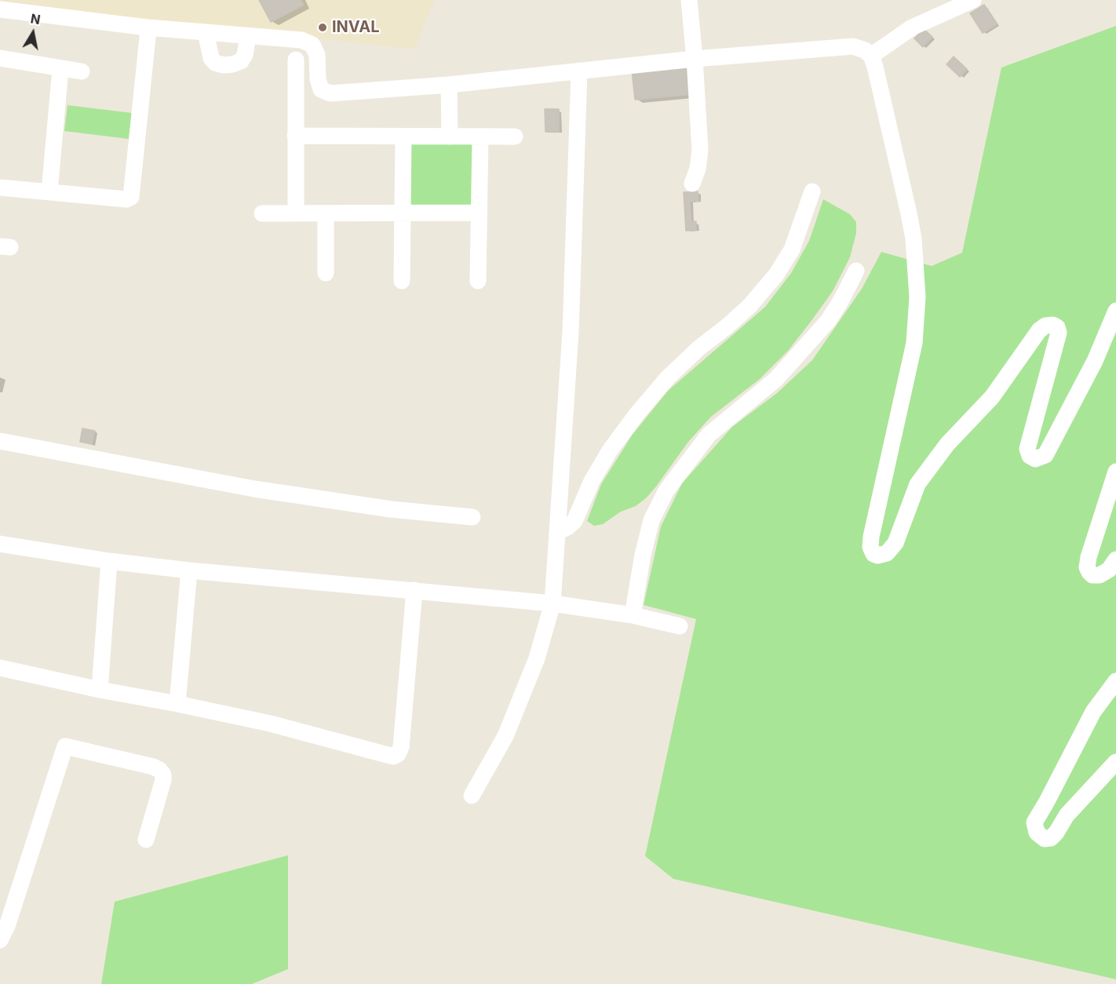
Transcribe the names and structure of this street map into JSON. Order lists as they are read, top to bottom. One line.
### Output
{"places":["INVAL"],"north":"top"}
